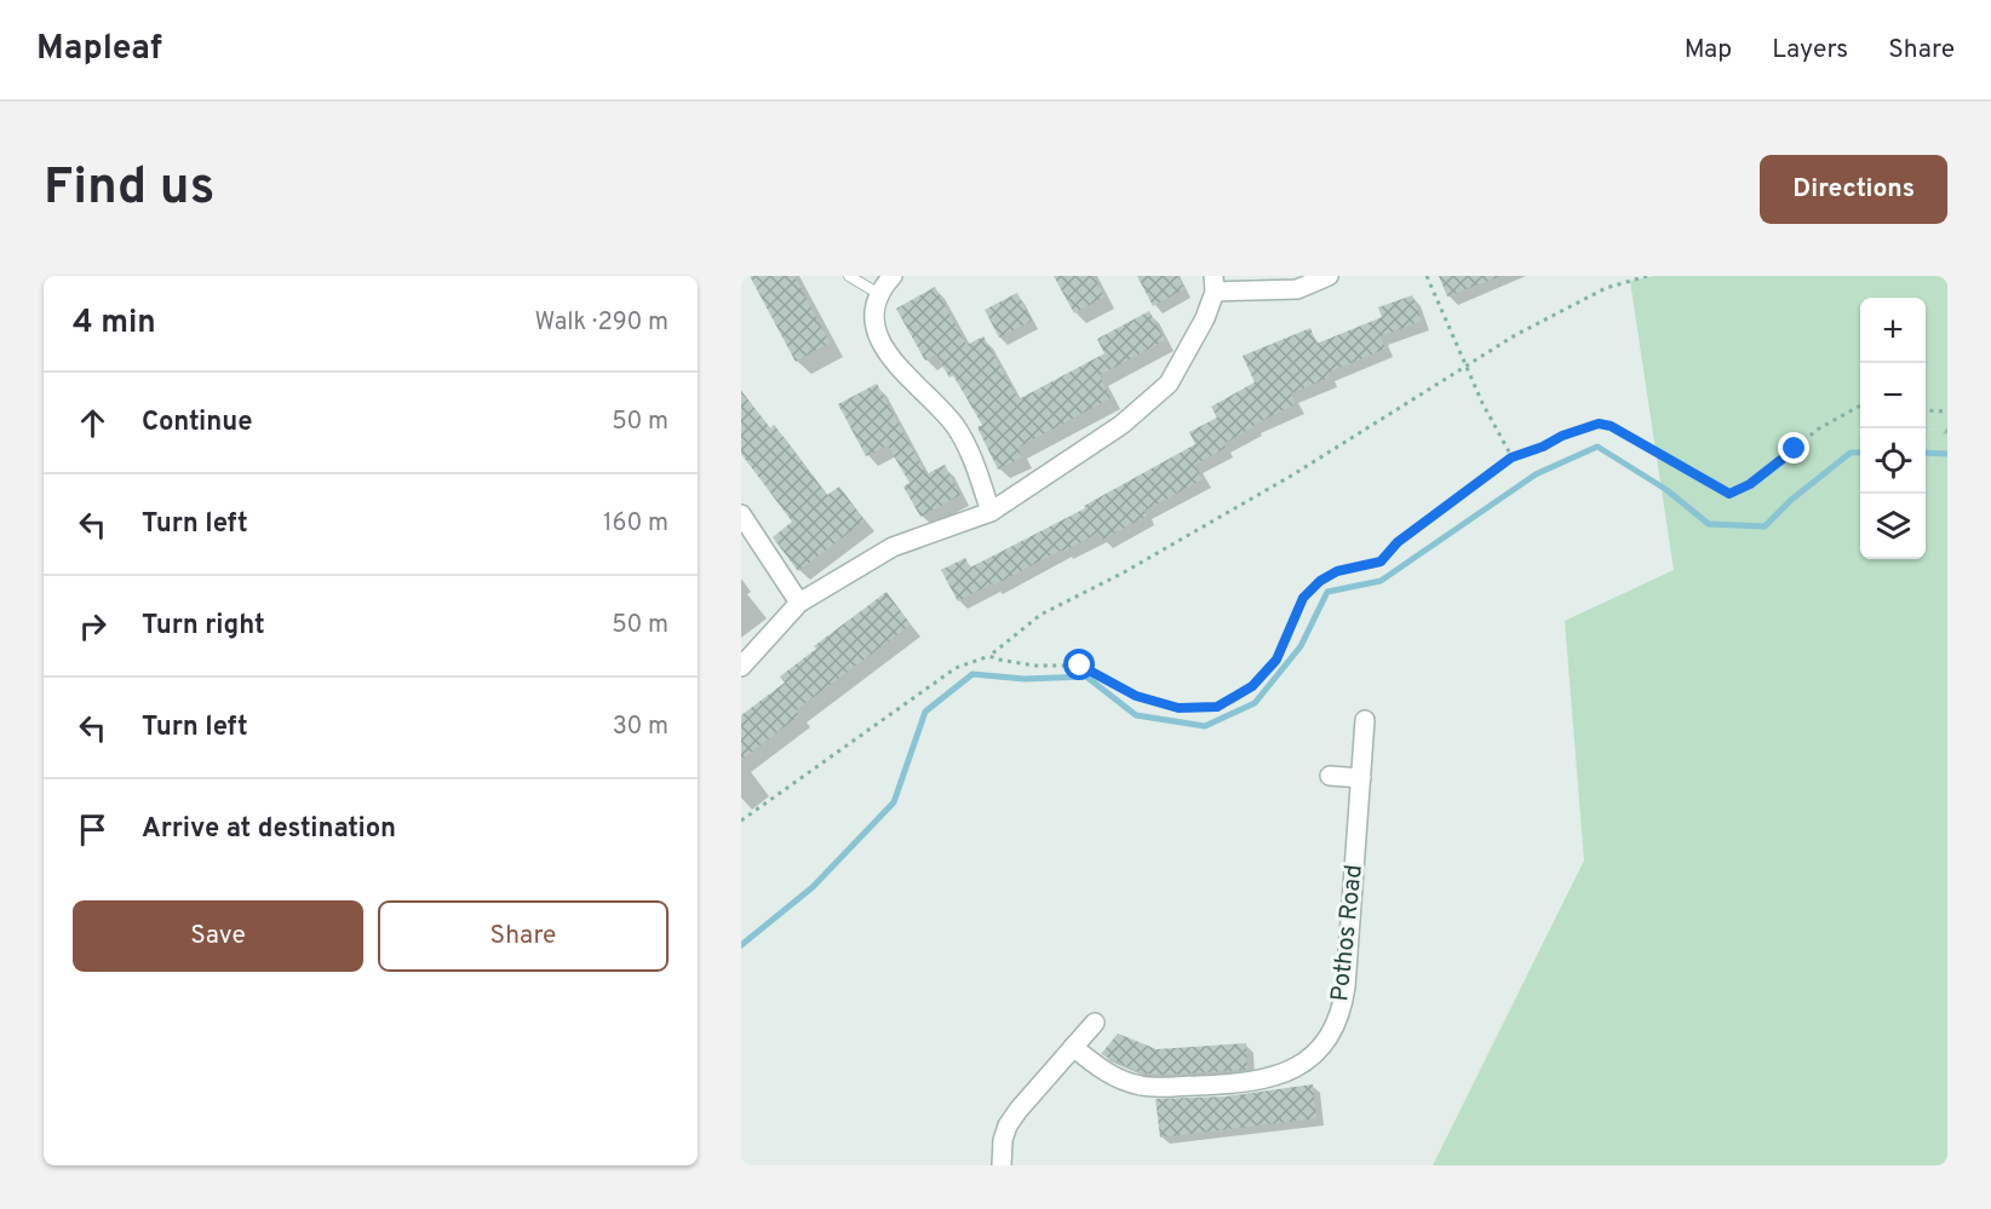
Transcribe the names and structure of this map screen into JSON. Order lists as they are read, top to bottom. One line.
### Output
{"streets":{"street":["Pothos Road"]},"page":{"header":"Mapleaf","nav":["Map","Layers","Share"],"buttons":["Directions",["Save","Share"]],"title":"Find us","heading":["4 min","Walk · 290 m"],"map_buttons":["+","−"],"list":[["Continue","50 m"],["Turn left","160 m"],["Turn right","50 m"],["Turn left","30 m"],"Arrive at destination"]}}
